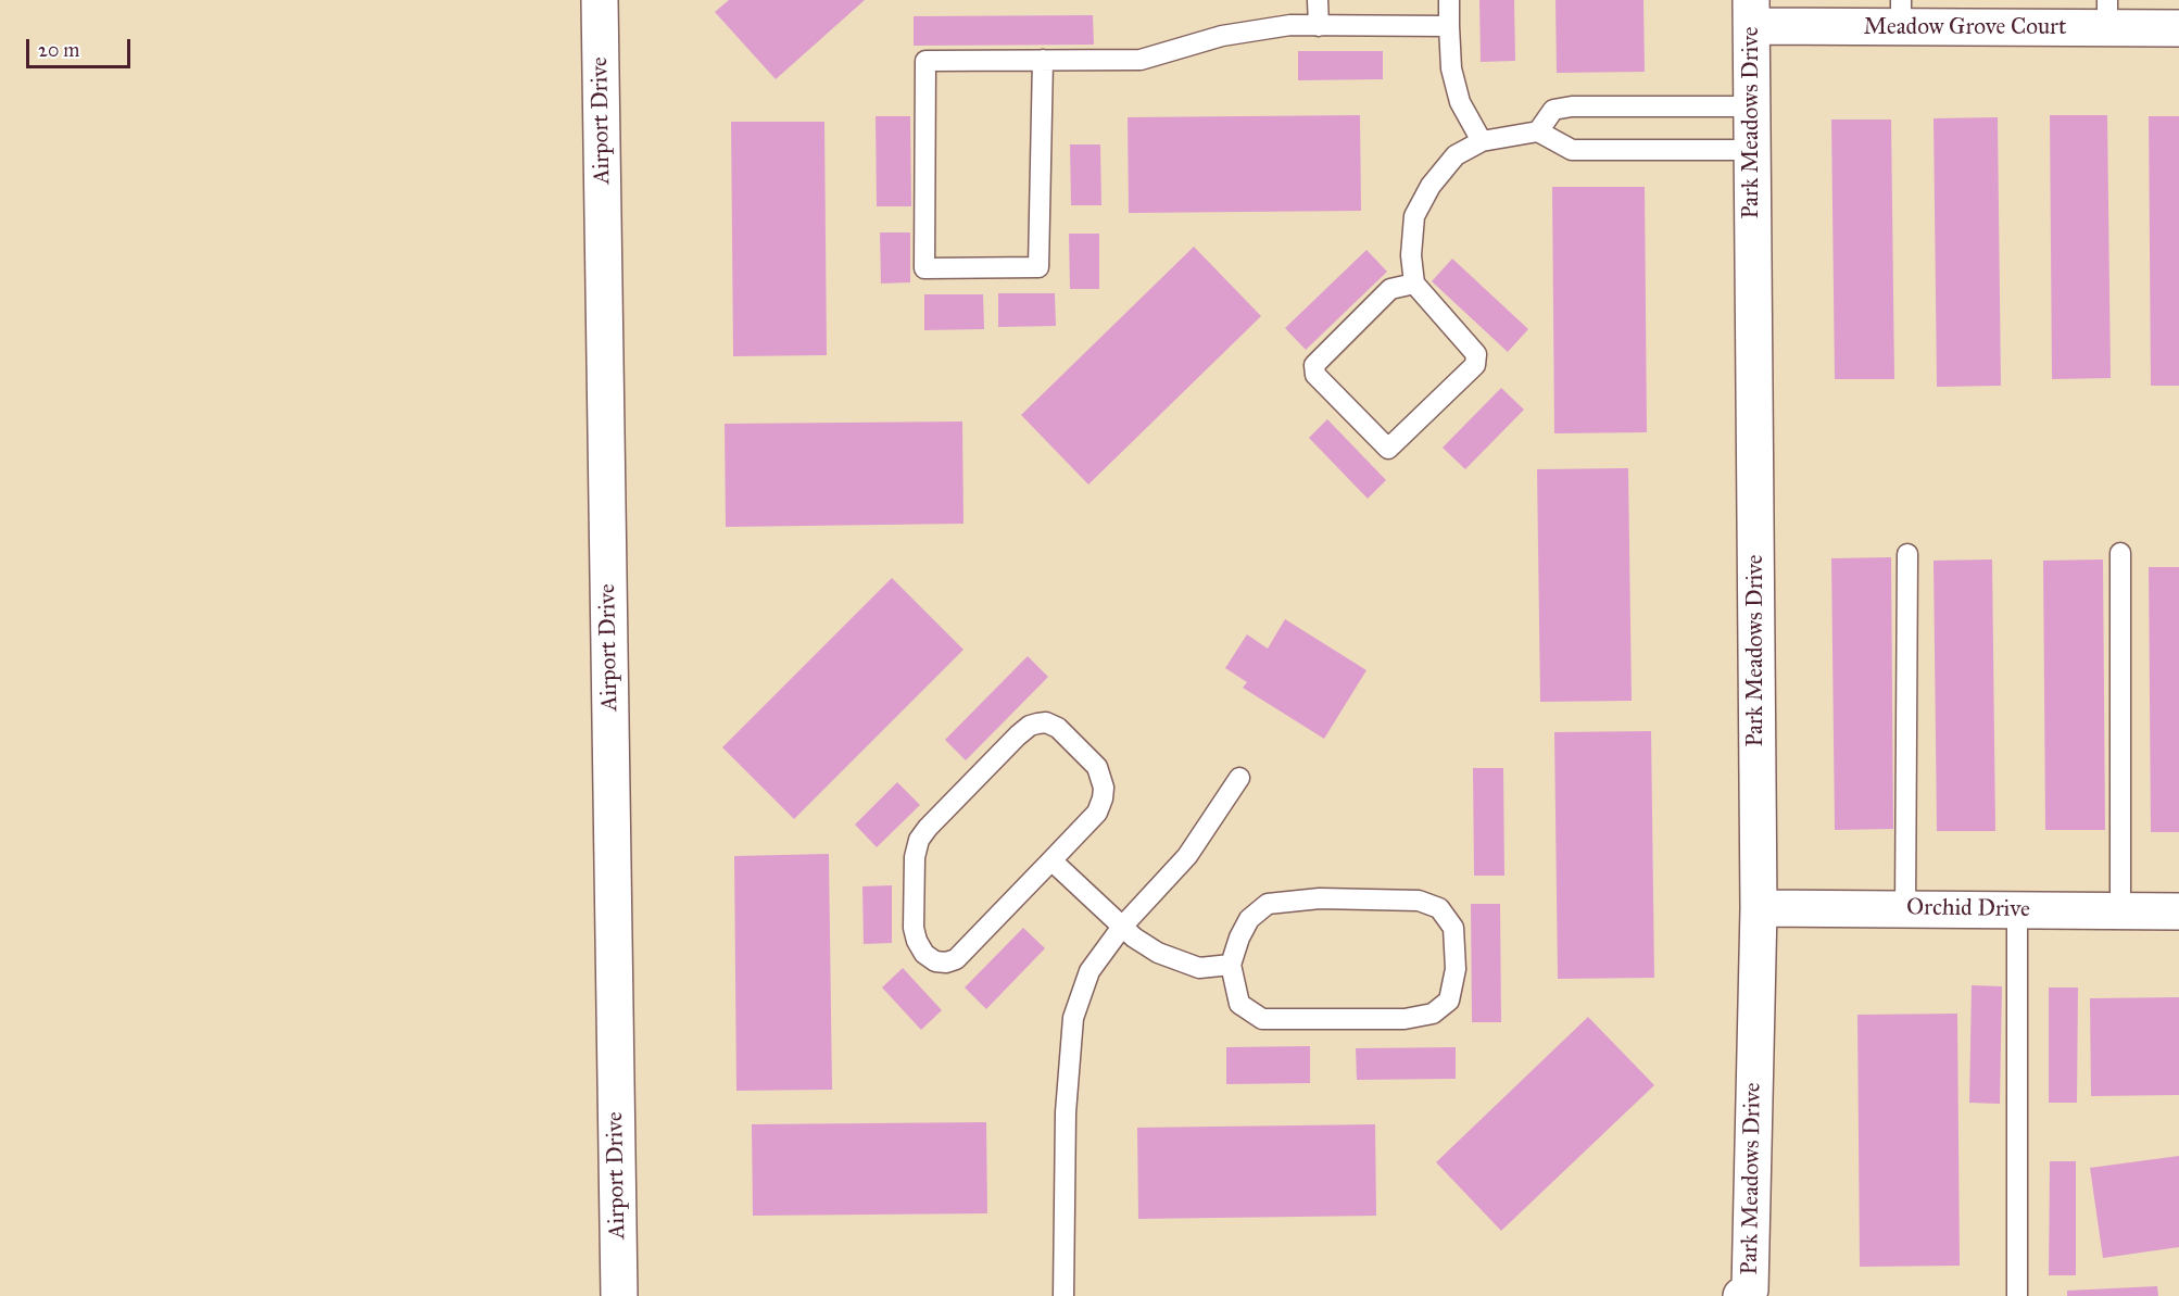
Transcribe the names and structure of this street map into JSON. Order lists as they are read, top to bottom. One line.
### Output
{"streets":{"street":["Meadow Grove Court","Airport Drive","Park Meadows Drive","Orchid Drive"]},"crossings":[["Meadow Grove Court","Park Meadows Drive"],["Park Meadows Drive","Orchid Drive"]],"scale_bar":"20 m"}
